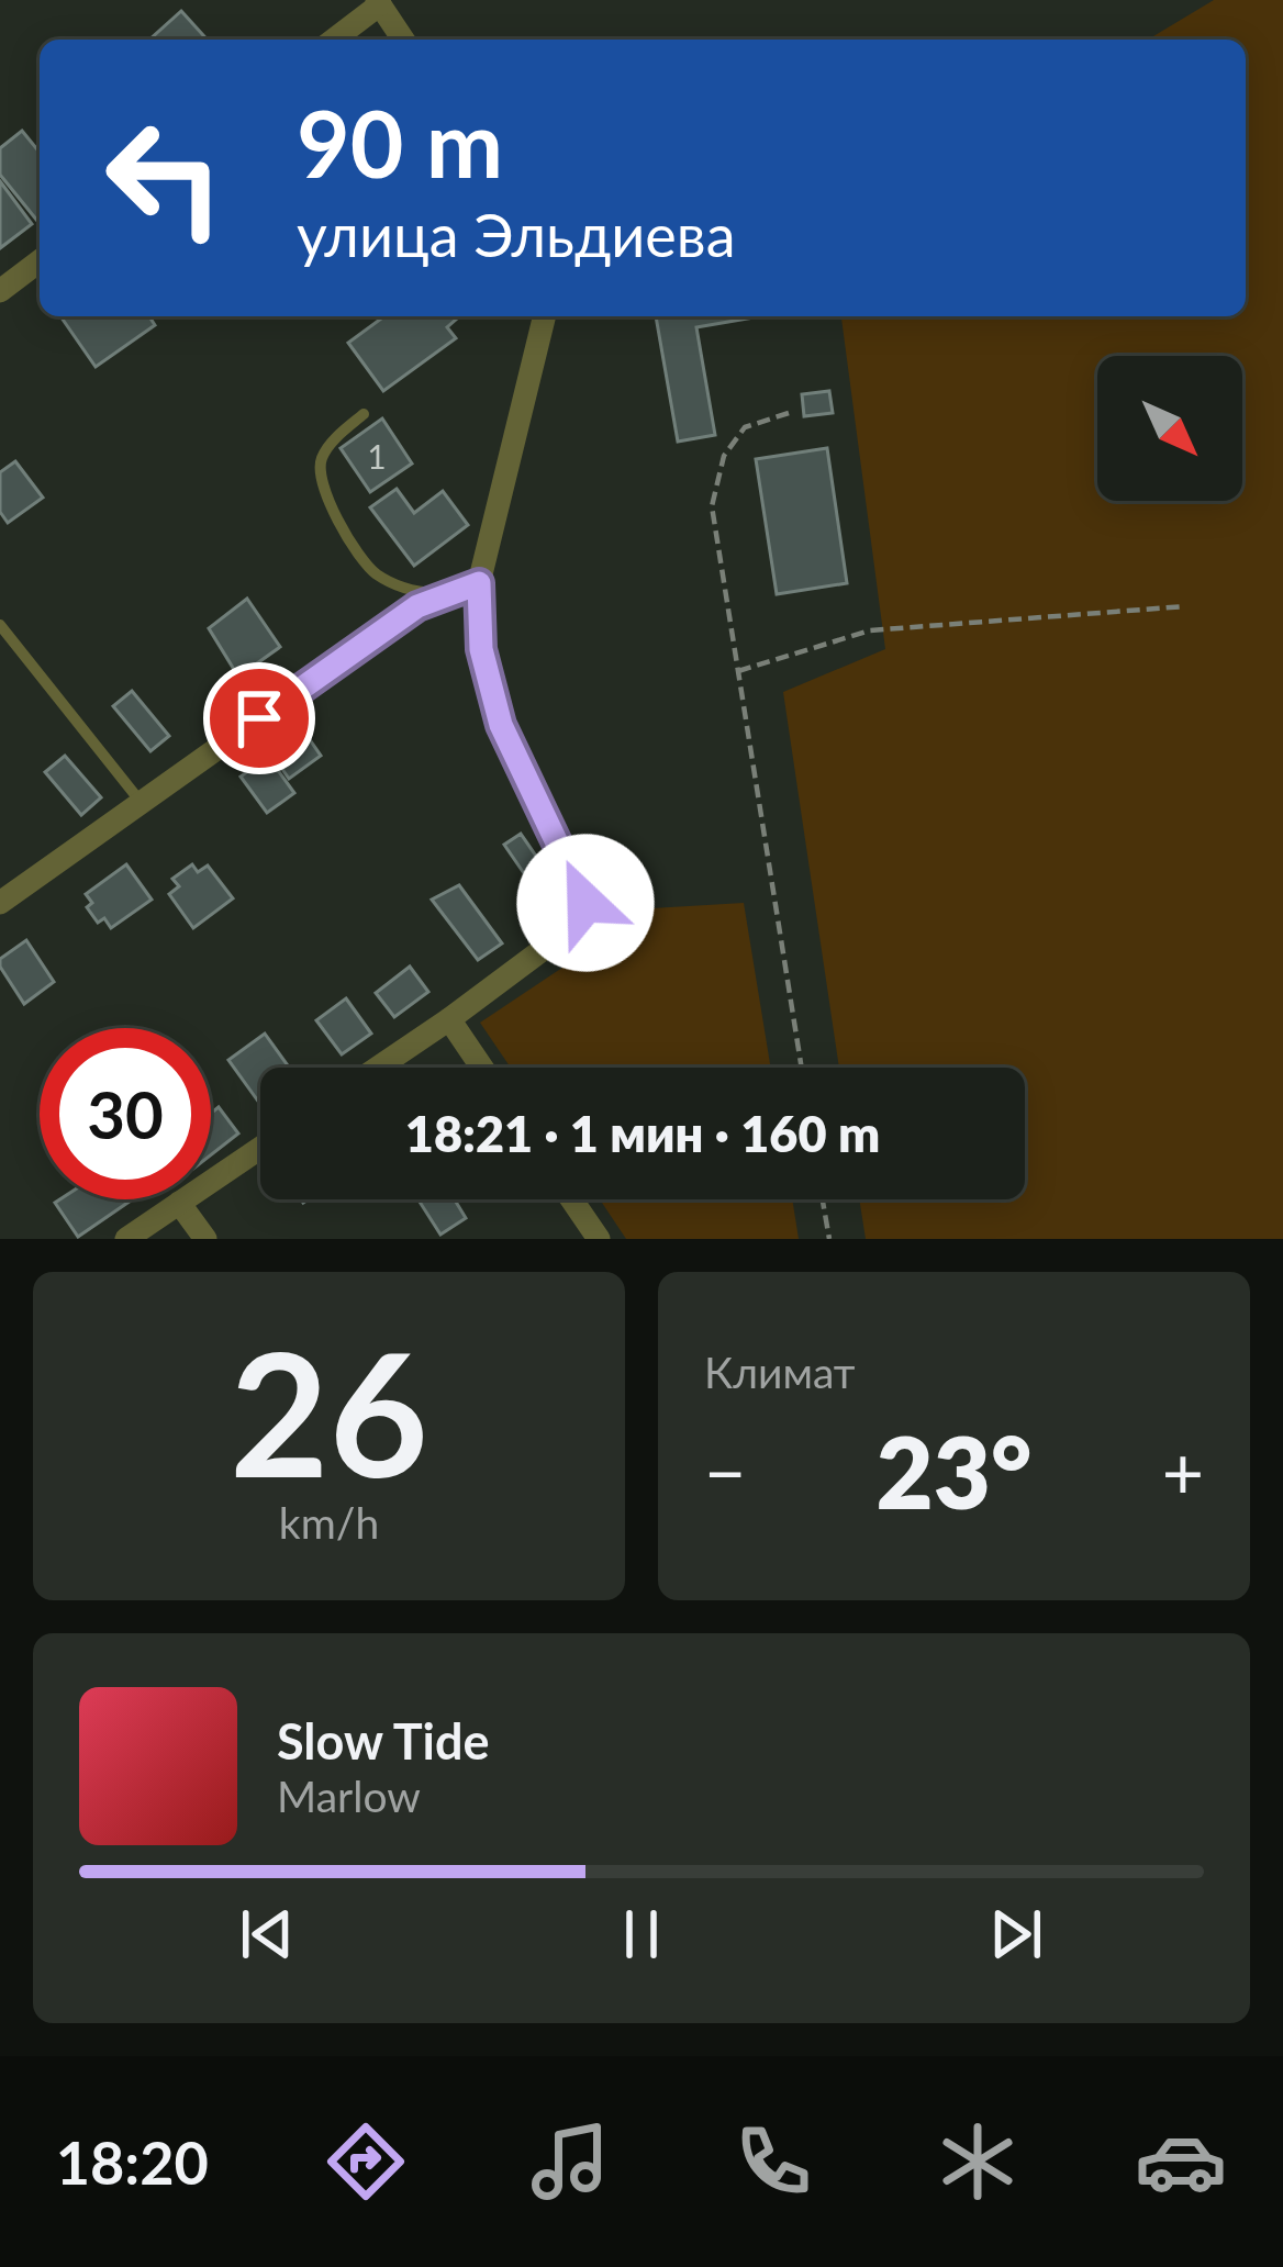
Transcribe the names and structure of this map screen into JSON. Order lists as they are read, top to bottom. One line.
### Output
{"house_numbers":["1"],"north":"bottom right","page":{"turn":["90 m","улица Эльдиева"],"limit":"30","trip":"18:21 · 1 мин · 160 m","tile":[["26","km/h"],"Климат"],"heat":["−","23°","+"],"song":["Slow Tide","Marlow"],"tabs":"18:20"}}
